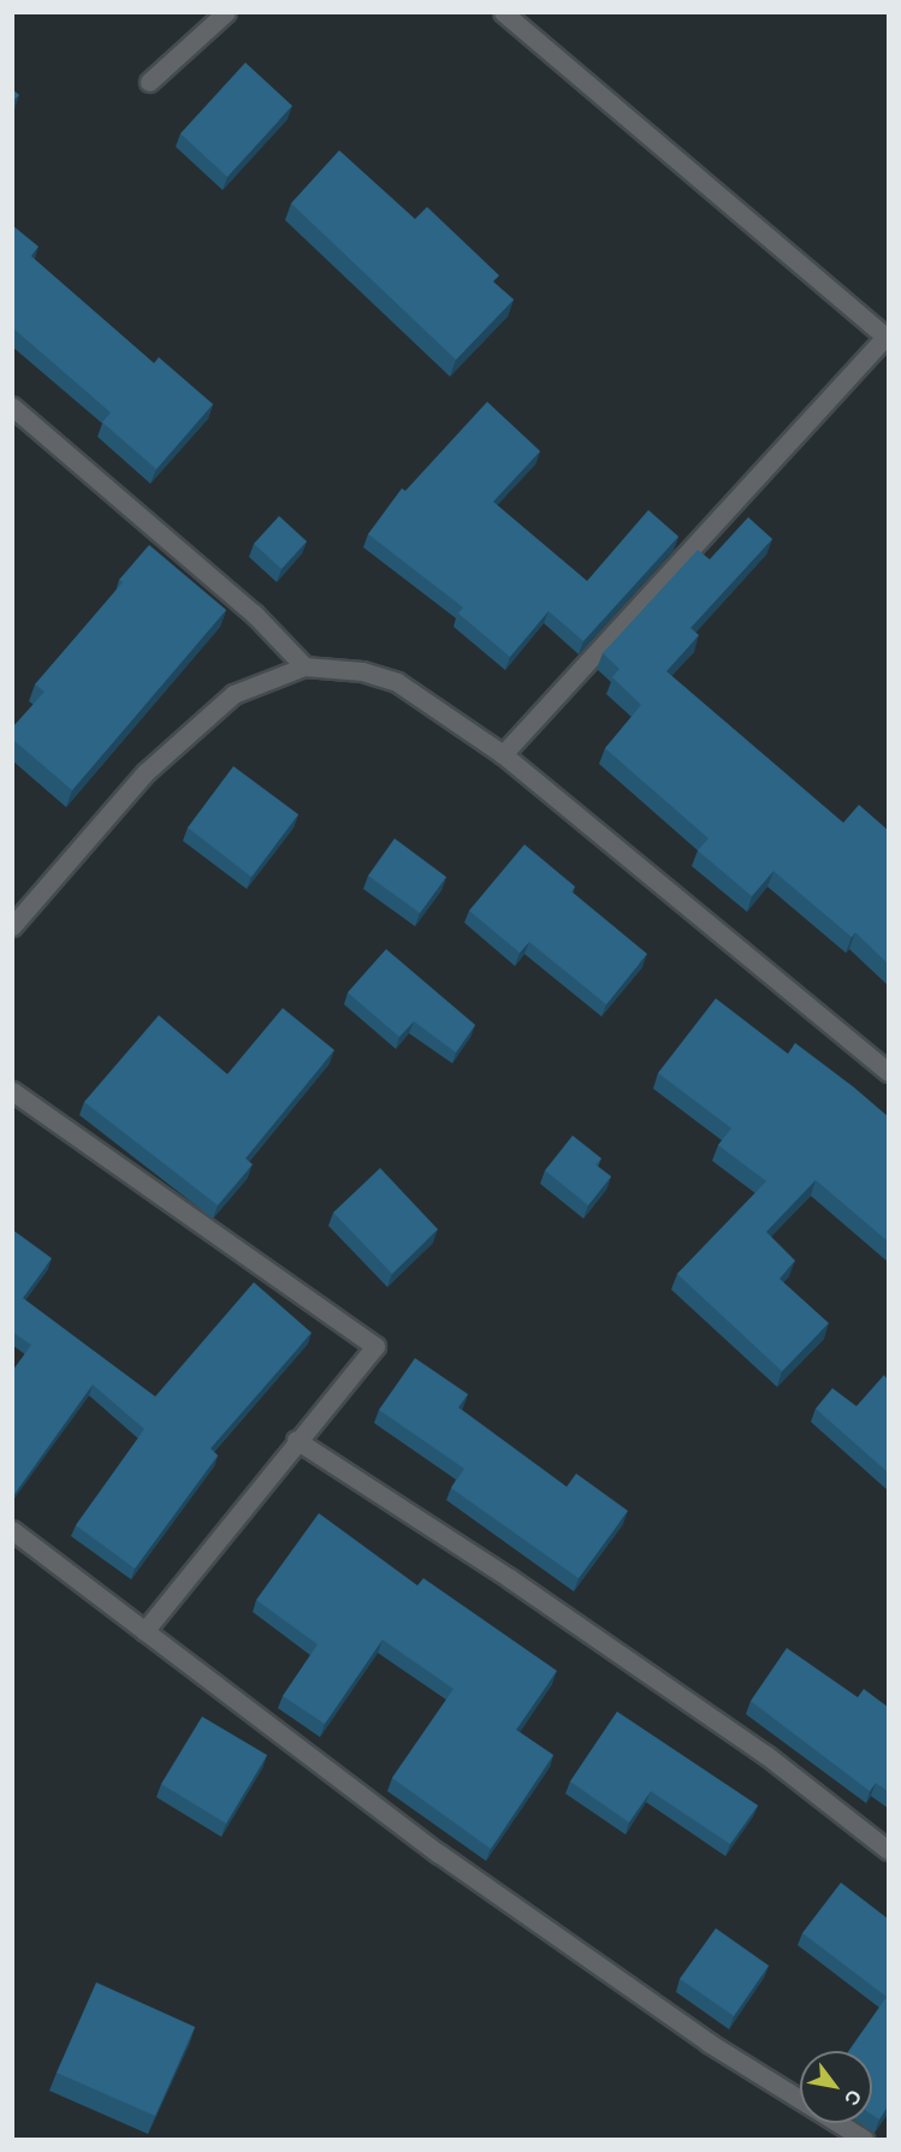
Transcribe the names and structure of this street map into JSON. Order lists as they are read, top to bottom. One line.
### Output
{"north":"bottom right"}
